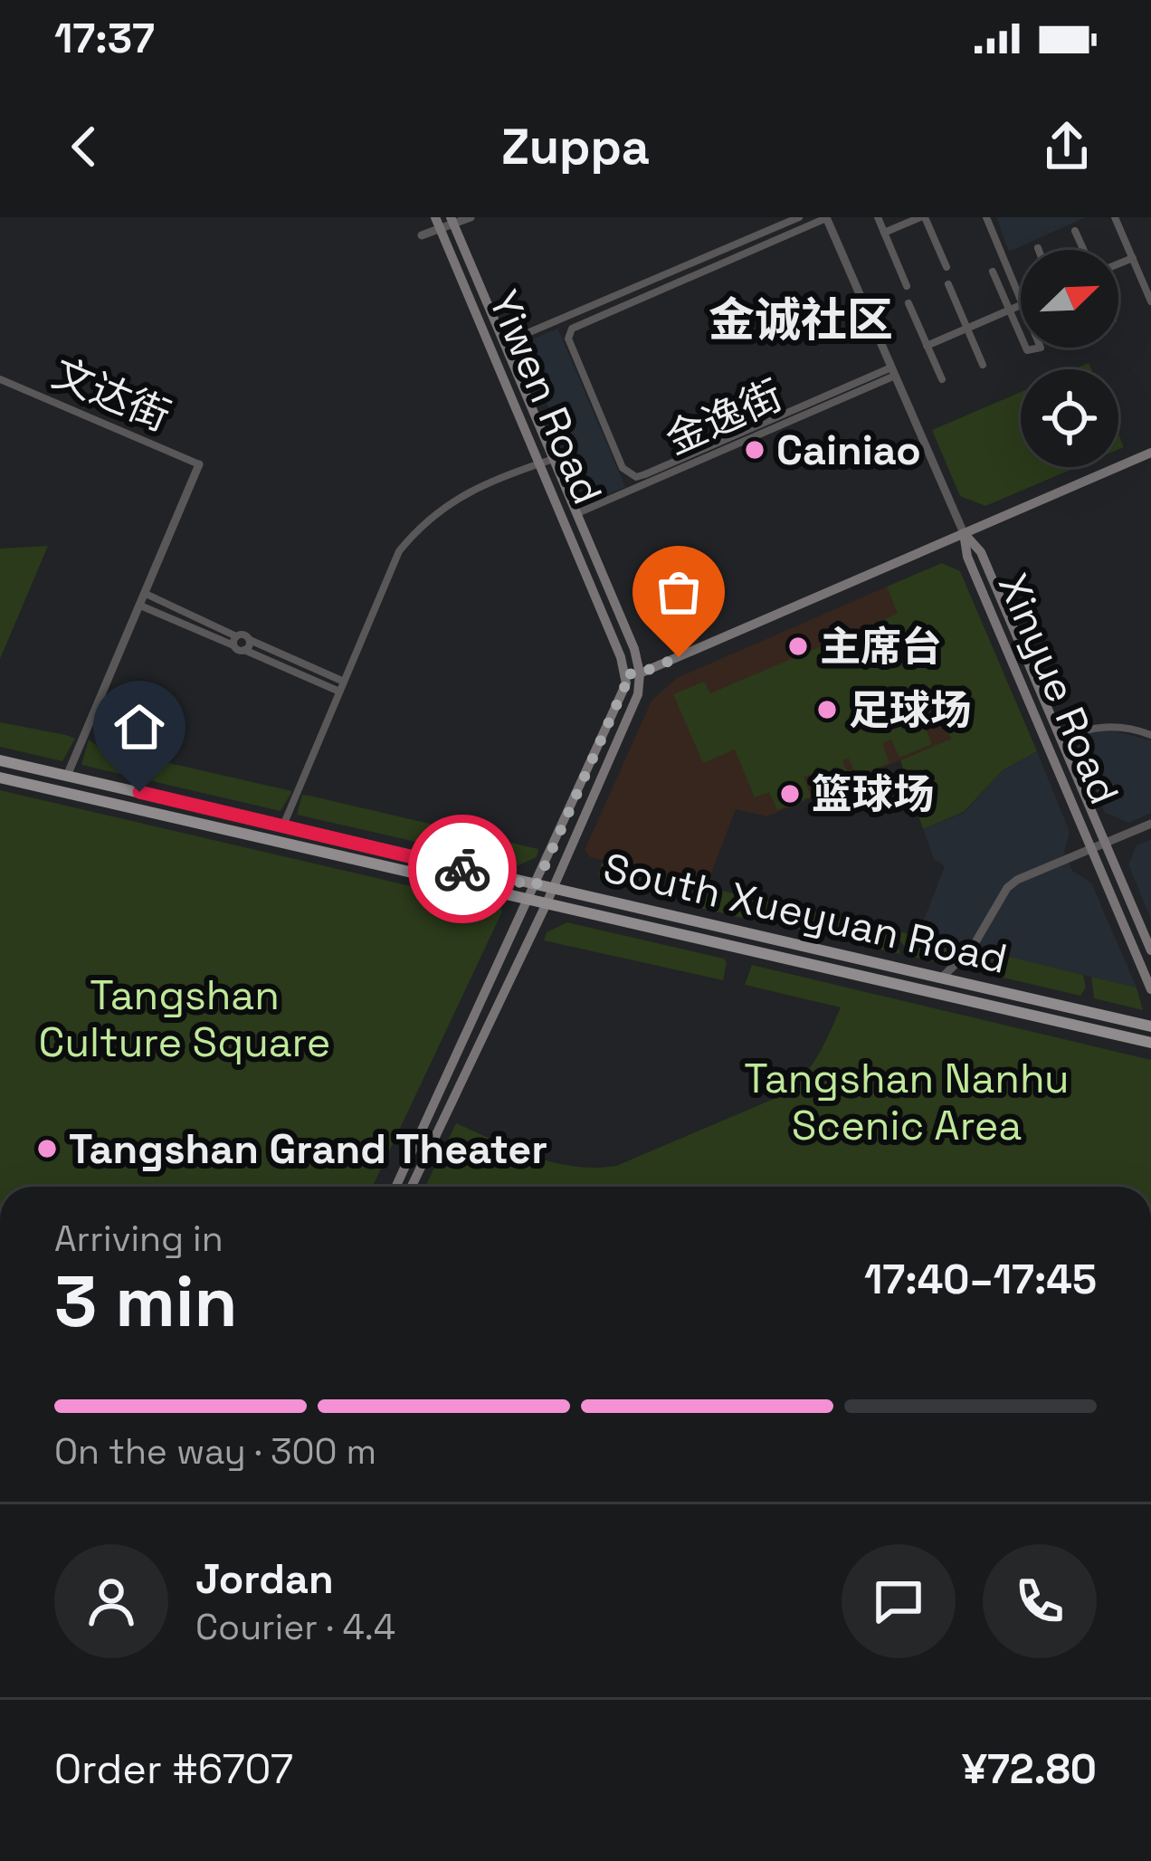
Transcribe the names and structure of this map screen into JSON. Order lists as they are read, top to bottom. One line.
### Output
{"streets":{"main road":["Yiwen Road","Xinyue Road","South Xueyuan Road"],"street":["文达街","金逸街"]},"crossings":[["Yiwen Road","金逸街"],["金逸街","Xinyue Road"]],"districts":["金诚社区"],"parks":["Tangshan Culture Square","Tangshan Nanhu Scenic Area"],"places":["Cainiao","主席台","足球场","篮球场","Tangshan Grand Theater"],"north":"top right","page":{"status":"17:37","header":"Zuppa","heading":["3 min","Arriving in","17:40–17:45"],"panel":["Jordan","Courier · 4.4","Order #6707","¥72.80"],"bar":"On the way · 300 m"}}
